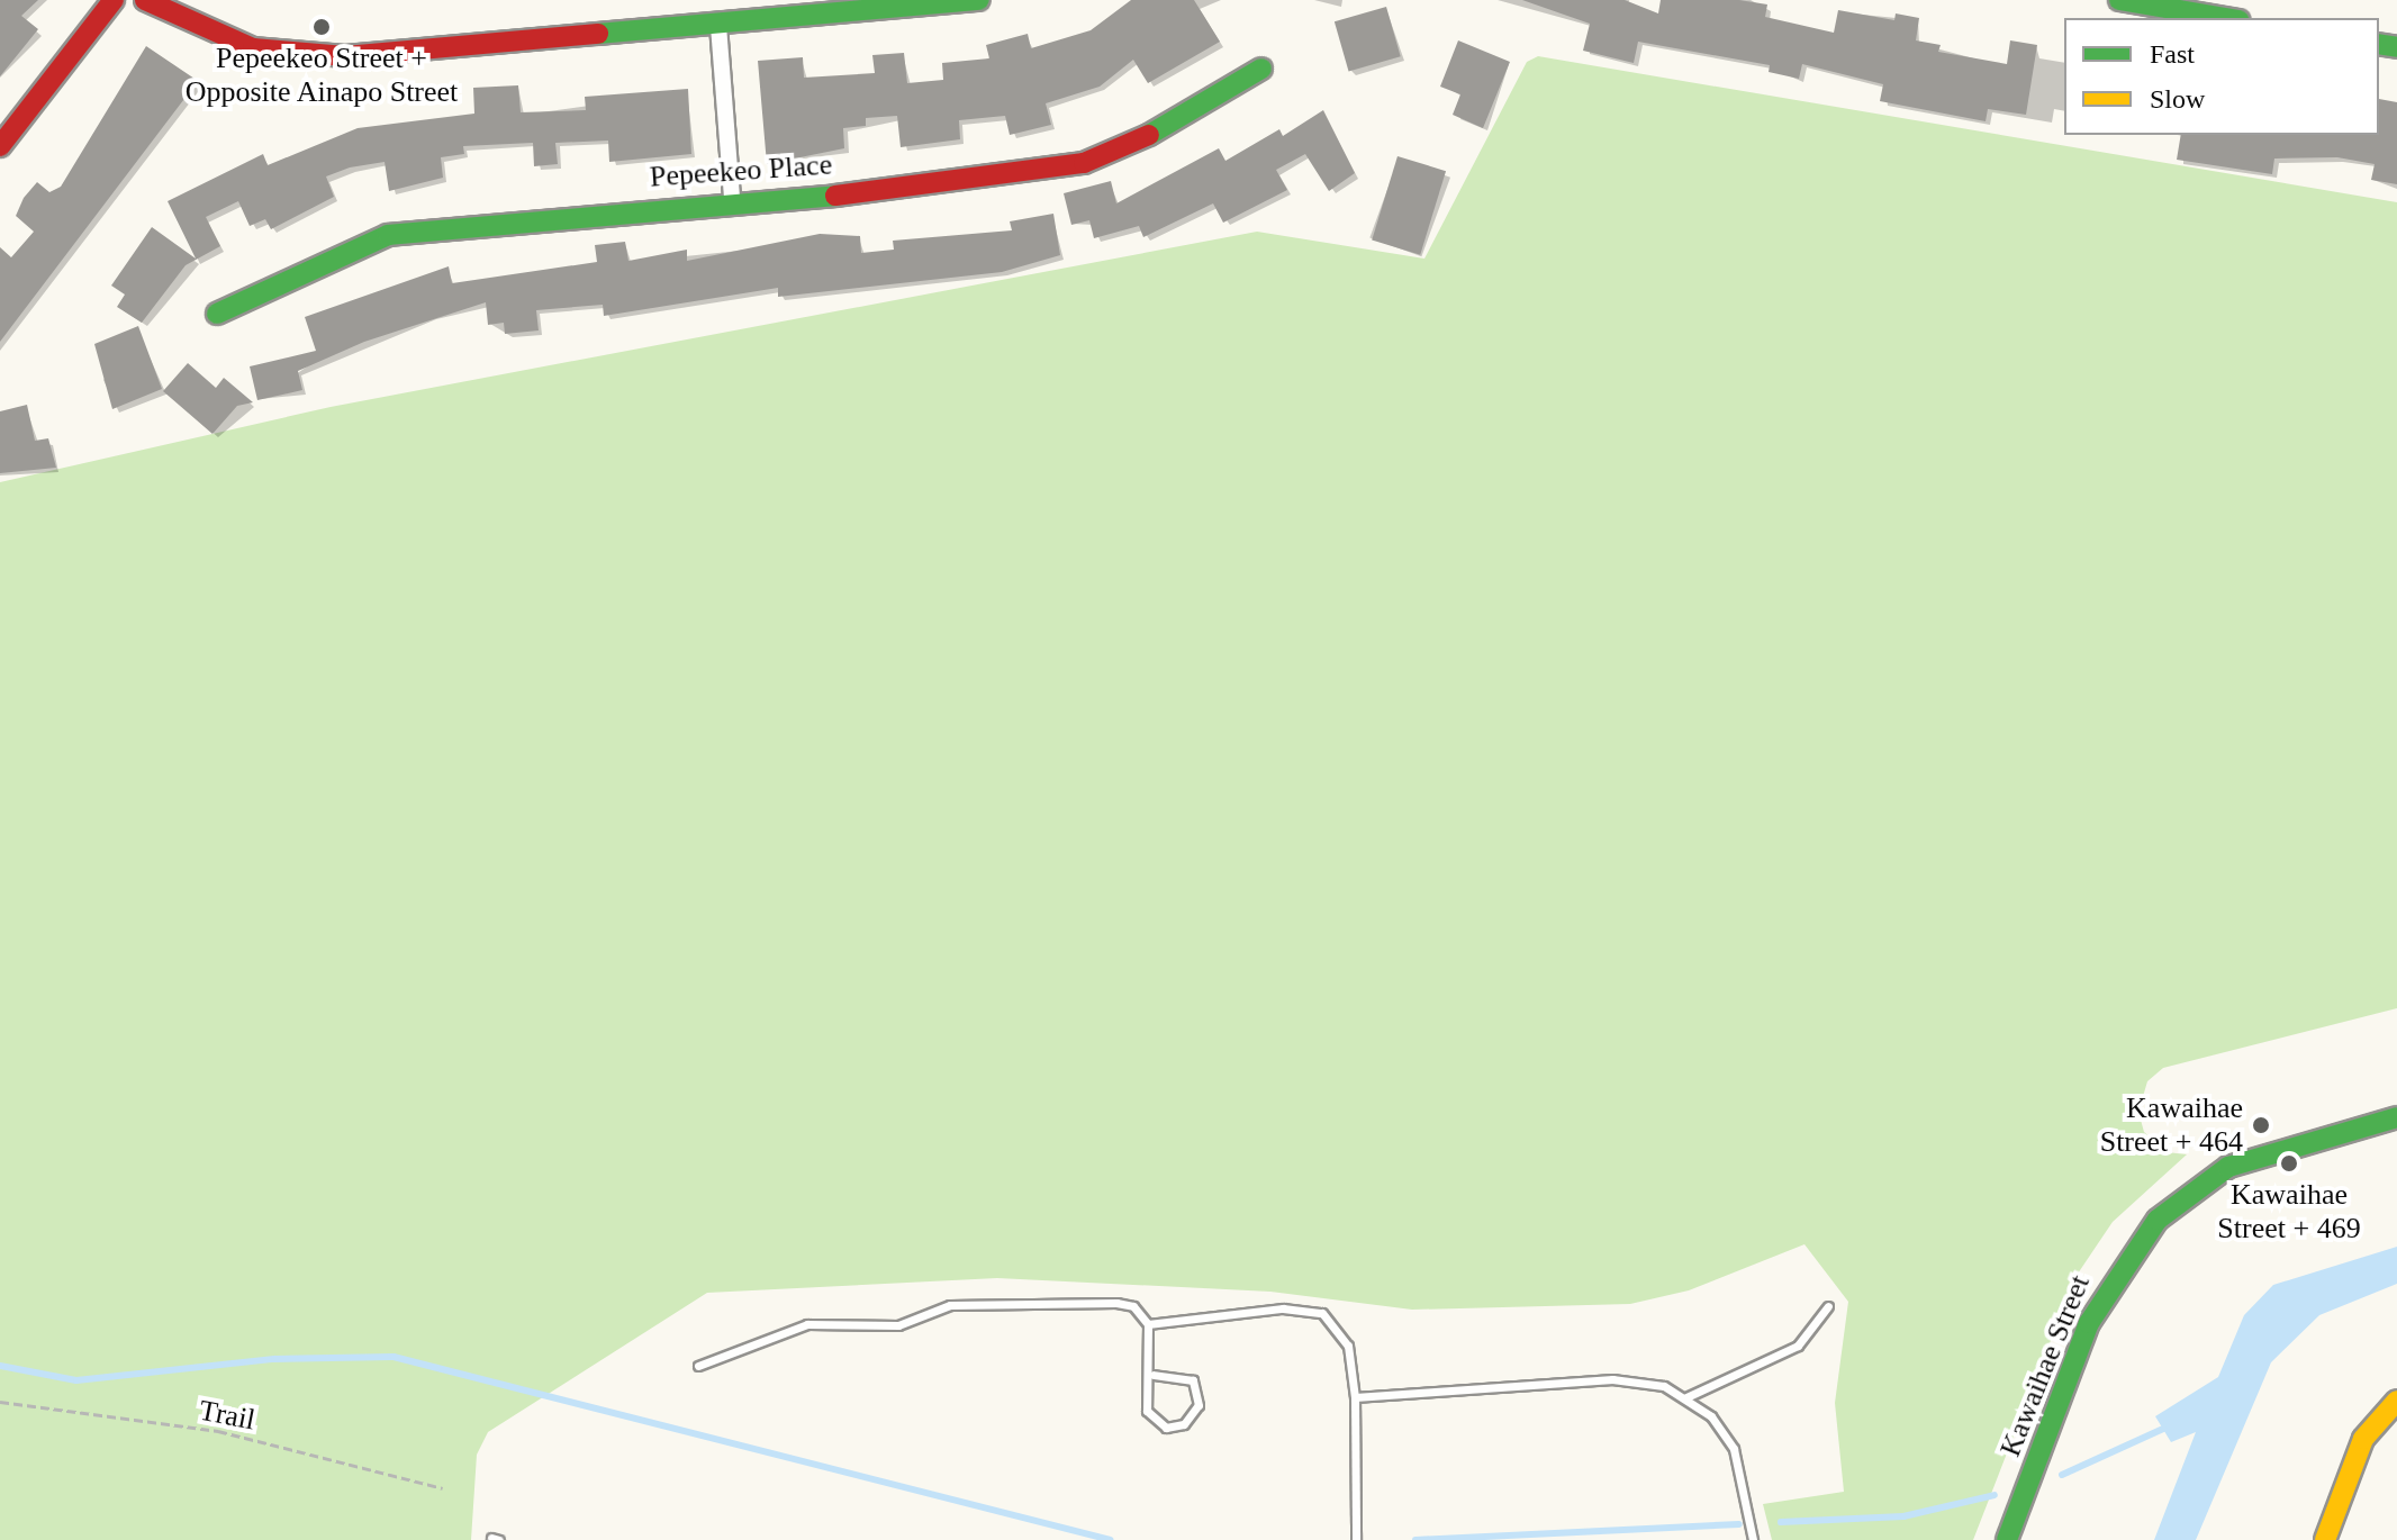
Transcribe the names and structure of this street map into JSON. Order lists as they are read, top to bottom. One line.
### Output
{"streets":{"street":["Pepeekeo Place","Kawaihae Street"],"path":["Trail"]},"places":["Pepeekeo Street + Opposite Ainapo Street","Kawaihae Street + 464","Kawaihae Street + 469"],"legend":["Fast","Slow"]}
